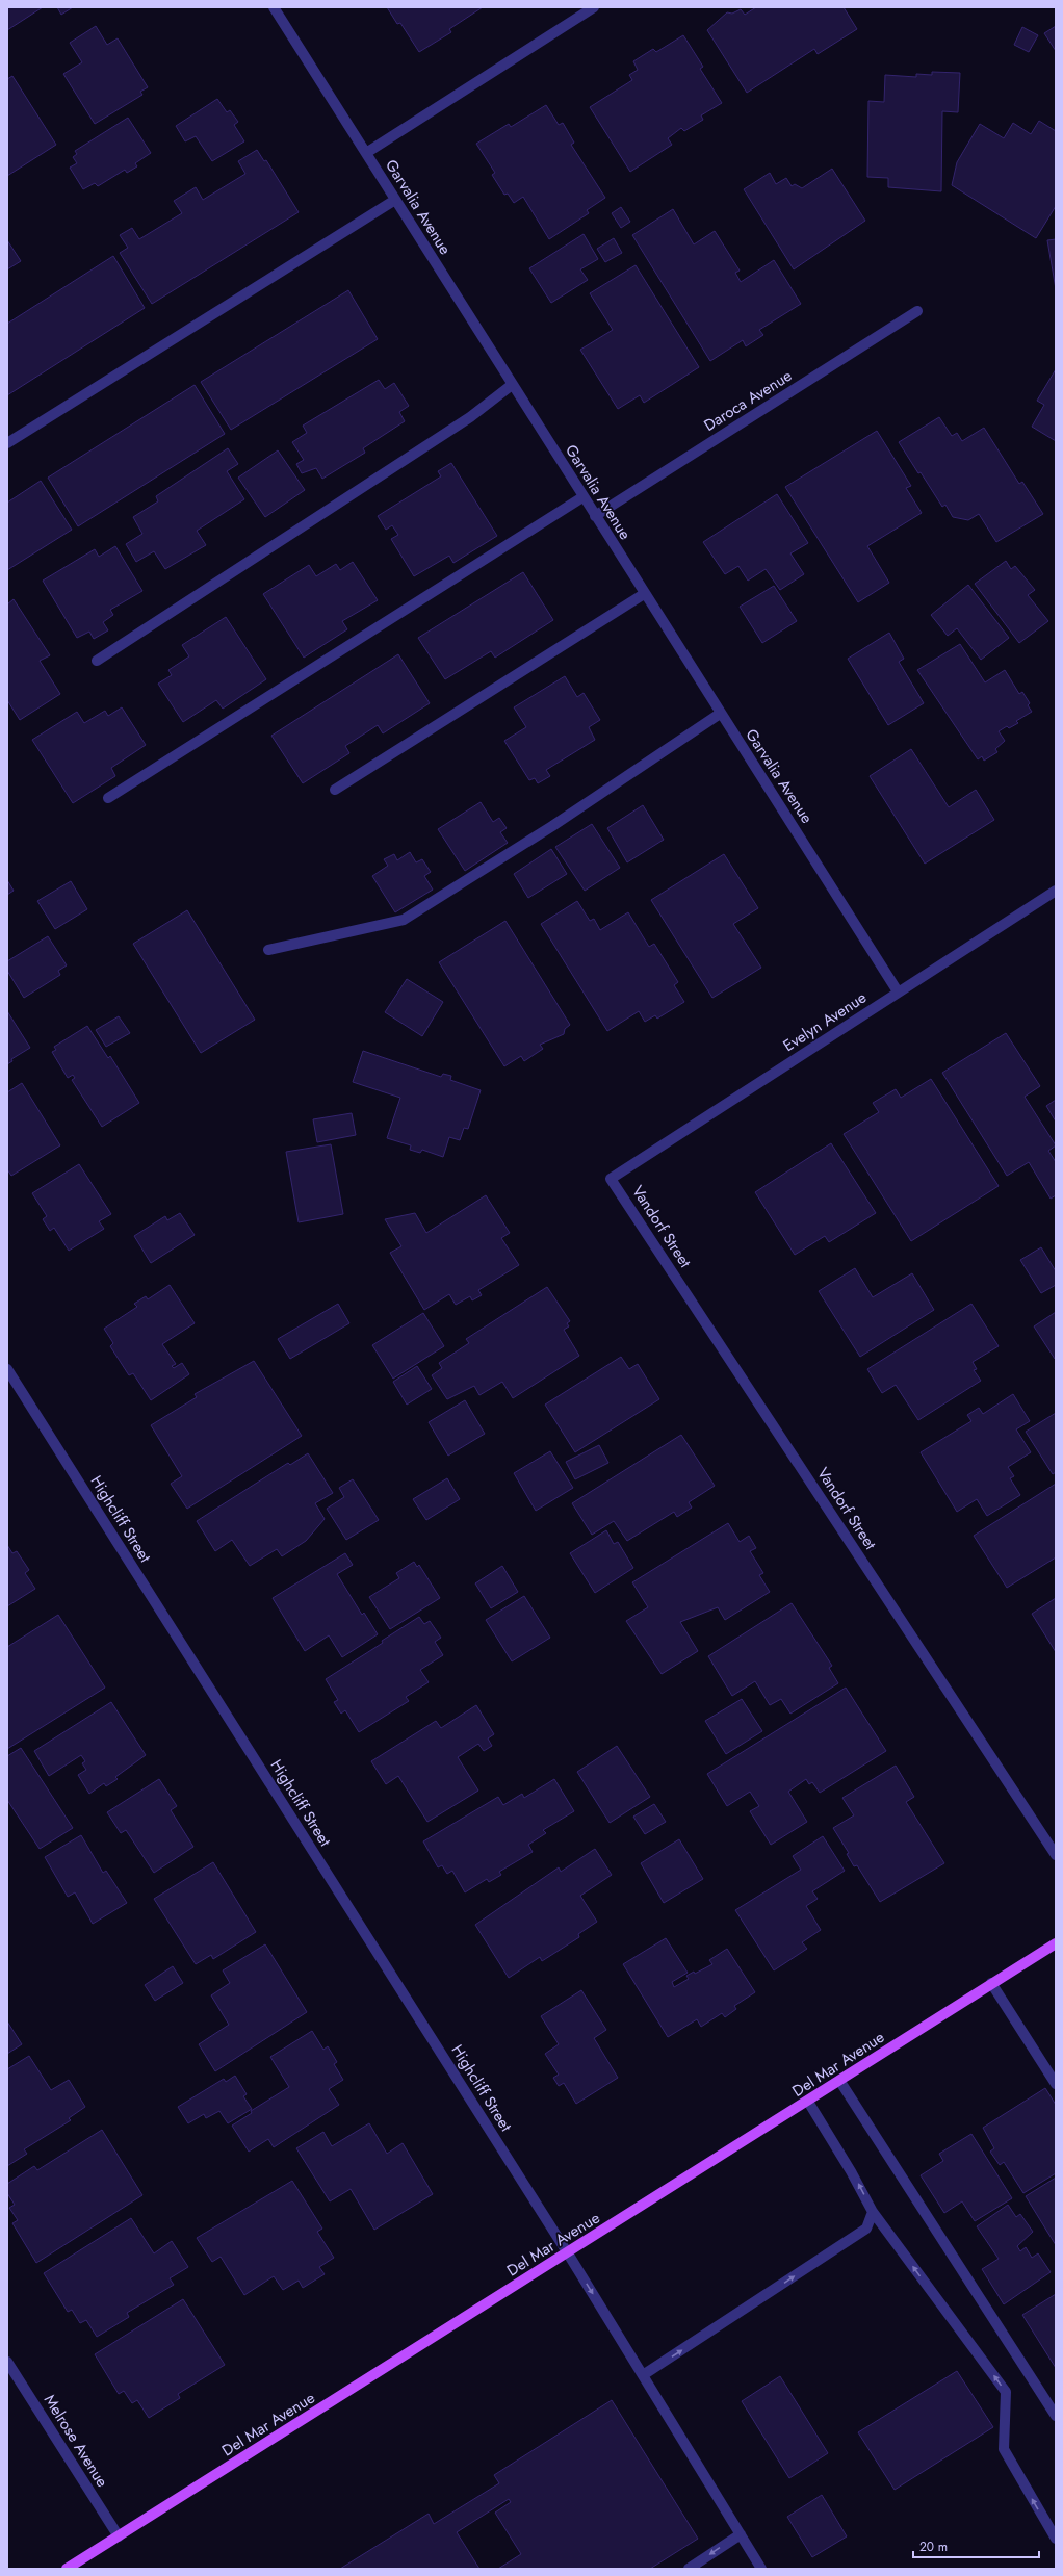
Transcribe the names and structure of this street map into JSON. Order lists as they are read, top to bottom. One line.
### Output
{"streets":{"main road":["Del Mar Avenue"],"street":["Garvalia Avenue","Daroca Avenue","Evelyn Avenue","Vandorf Street","Highcliff Street","Melrose Avenue"]},"crossings":[["Garvalia Avenue","Daroca Avenue"],["Garvalia Avenue","Evelyn Avenue"],["Evelyn Avenue","Vandorf Street"],["Highcliff Street","Del Mar Avenue"],["Del Mar Avenue","Melrose Avenue"]],"scale_bar":"20 m"}
